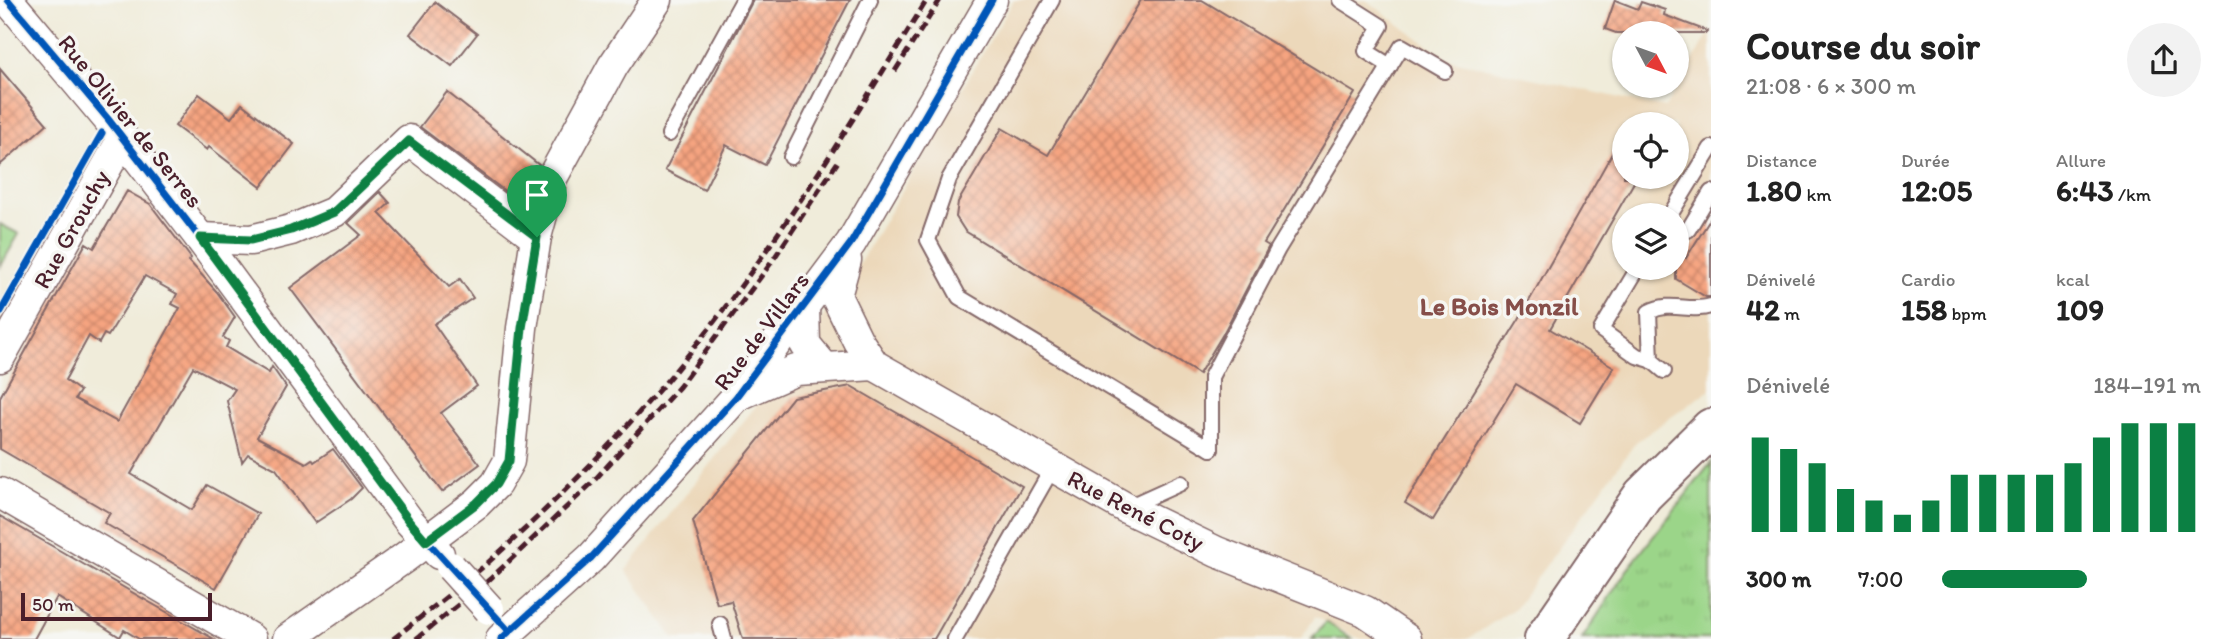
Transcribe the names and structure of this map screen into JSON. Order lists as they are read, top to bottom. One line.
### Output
{"streets":{"street":["Rue Olivier de Serres","Rue Grouchy","Rue de Villars","Rue René Coty"]},"crossings":[["Rue Olivier de Serres","Rue Grouchy"],["Rue Olivier de Serres","Rue de Villars"],["Rue de Villars","Rue René Coty"]],"districts":["Le Bois Monzil"],"scale_bar":"50 m","north":"bottom right","page":{"heading":["Course du soir","21:08 · 6 × 300 m"],"stats":[["Distance","1.80 km"],["Durée","12:05"],["Allure","6:43 /km"],["Dénivelé","42 m"],["Cardio","158 bpm"],["kcal","109"]],"chart":["Dénivelé","184–191 m"],"list":[{"name":"300 m","note":"7:00"}],"scale":"50 m"}}
